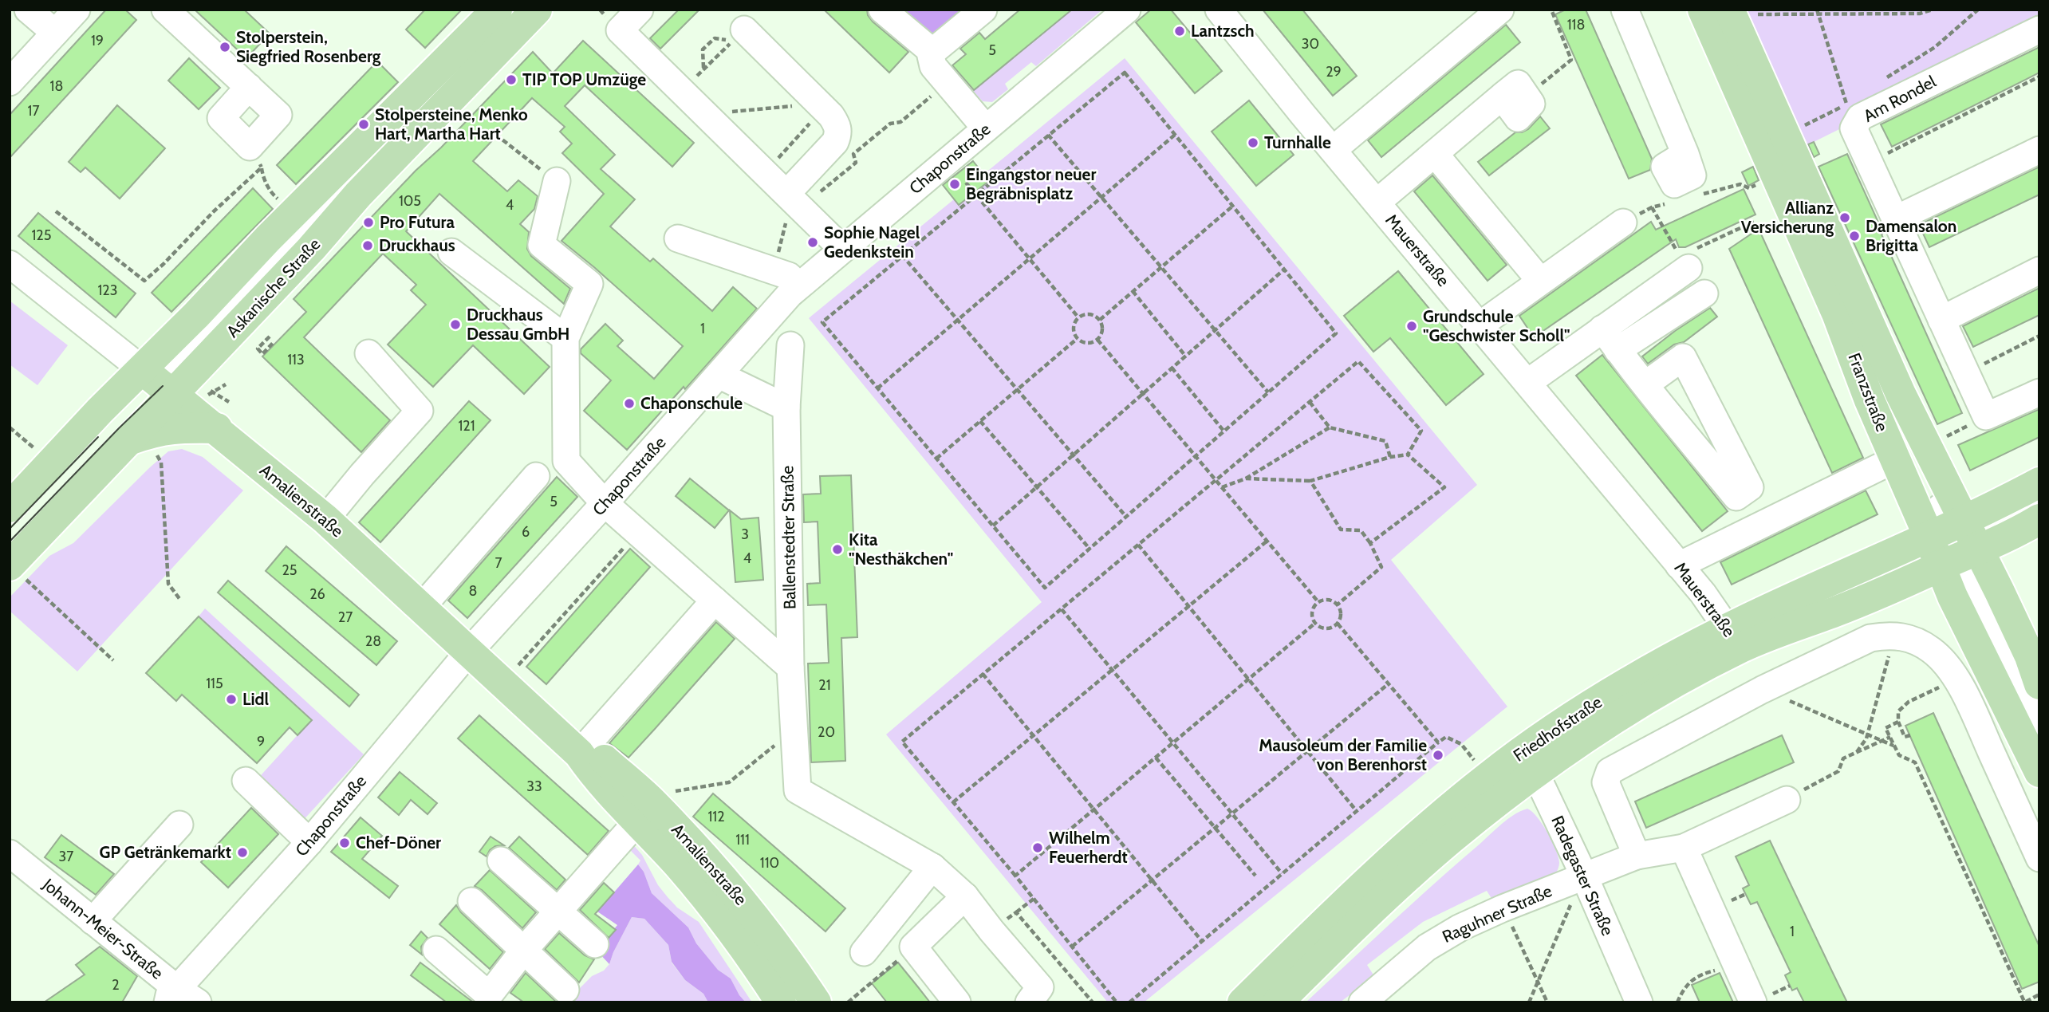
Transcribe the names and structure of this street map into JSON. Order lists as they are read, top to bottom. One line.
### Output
{"streets":{"main road":["Askanische Straße","Franzstraße","Amalienstraße","Friedhofstraße"],"street":["Am Rondel","Chaponstraße","Mauerstraße","Ballenstedter Straße","Radegaster Straße","Raguhner Straße","Johann-Meier-Straße"]},"crossings":[["Chaponstraße","Amalienstraße"],["Chaponstraße","Johann-Meier-Straße"],["Mauerstraße","Friedhofstraße"],["Askanische Straße","Amalienstraße"],["Franzstraße","Friedhofstraße"],["Friedhofstraße","Radegaster Straße"],["Radegaster Straße","Raguhner Straße"]],"places":["Lantzsch","Stolperstein, Siegfried Rosenberg","TIP TOP Umzüge","Stolpersteine, Menko Hart, Martha Hart","Turnhalle","Eingangstor neuer Begräbnisplatz","Allianz Versicherung","Pro Futura","Damensalon Brigitta","Sophie Nagel Gedenkstein","Druckhaus","Druckhaus Dessau GmbH","Grundschule \"Geschwister Scholl\"","Chaponschule","Kita \"Nesthäkchen\"","Lidl","Mausoleum der Familie von Berenhorst","Chef-Döner","Wilhelm Feuerherdt","GP Getränkemarkt"],"house_numbers":["118","19","30","5","29","18","17","105","4","125","123","1","113","121","5","6","3","4","7","25","8","26","27","28","115","21","20","9","33","112","111","37","110","1","2"]}
